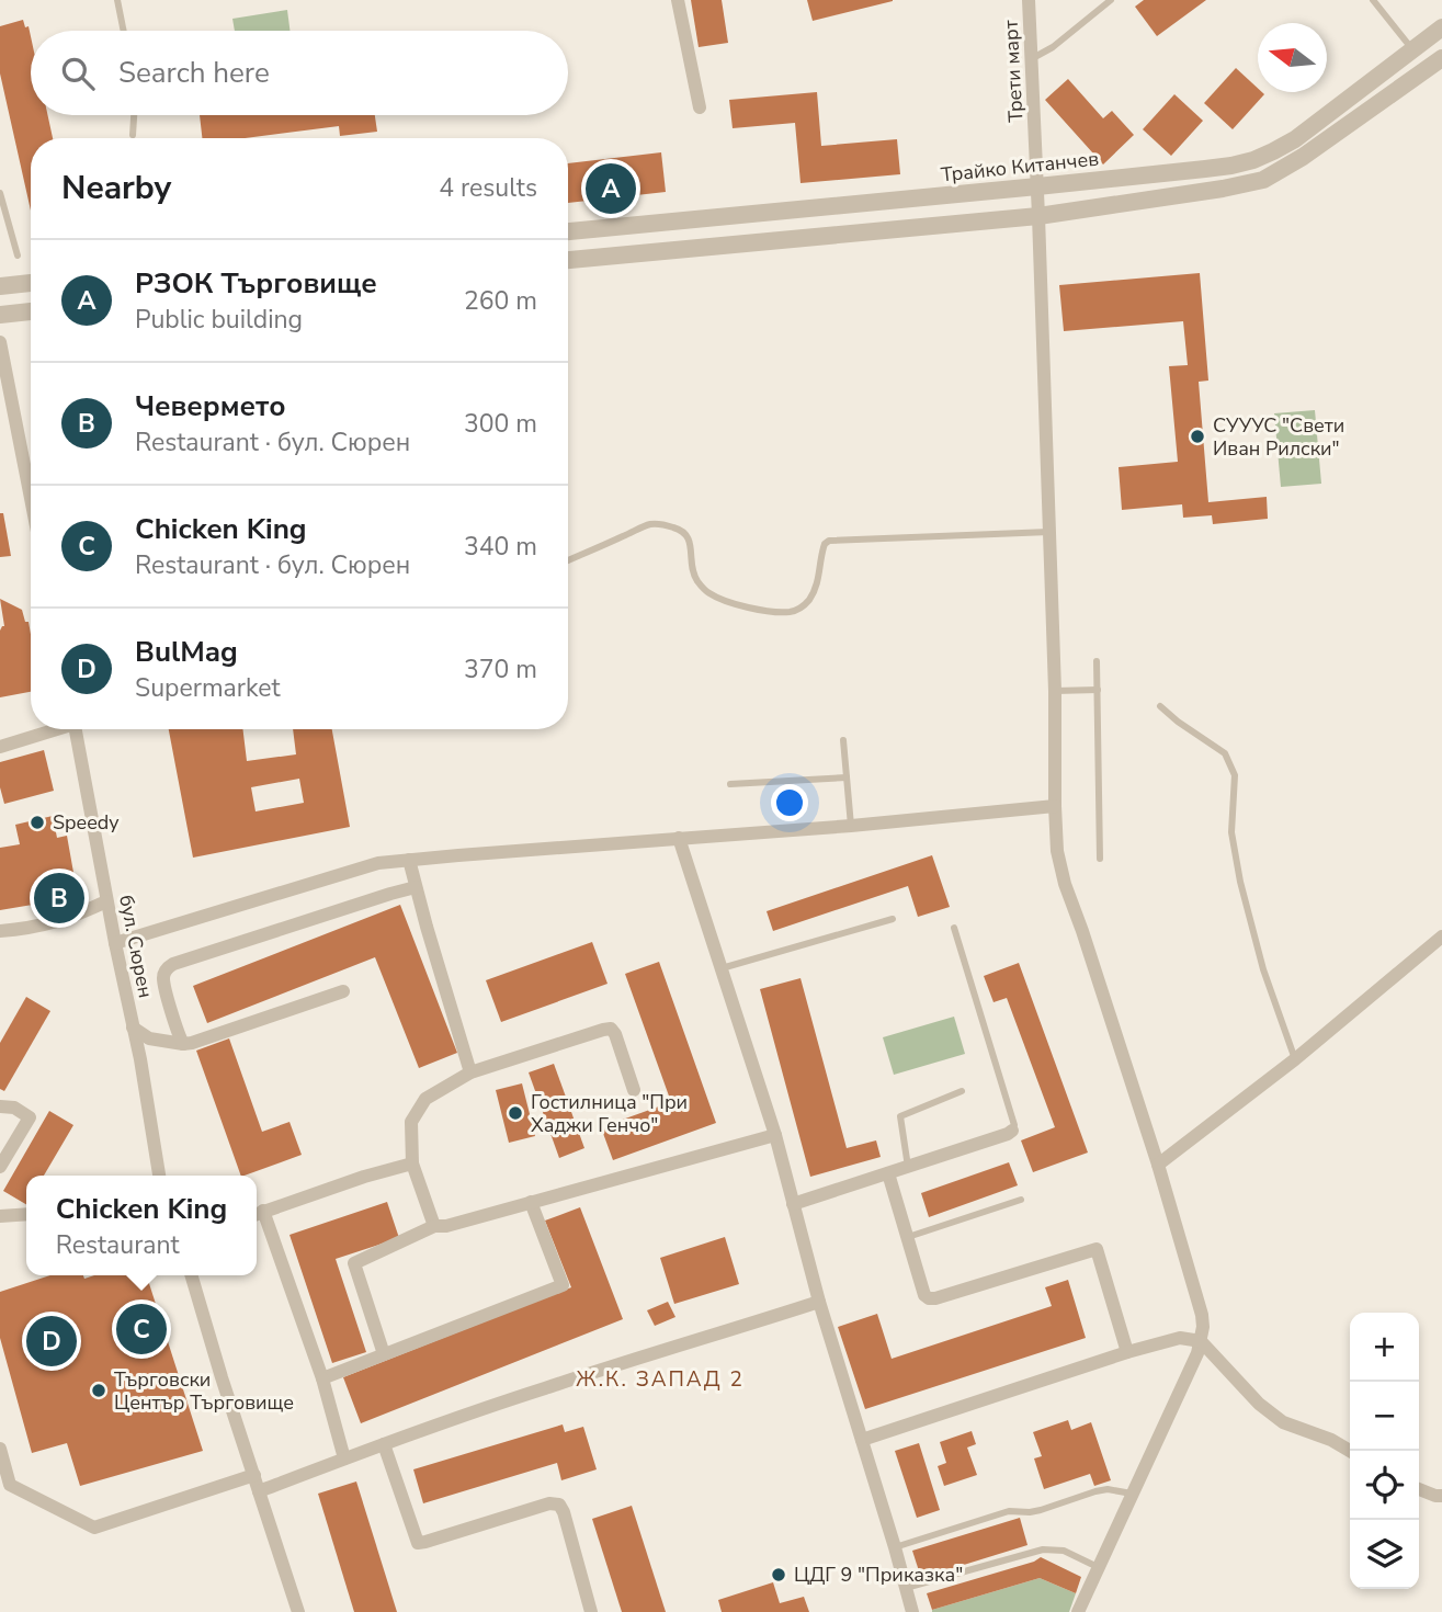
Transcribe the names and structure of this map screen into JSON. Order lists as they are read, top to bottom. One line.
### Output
{"streets":{"street":["Трети март","Трайко Китанчев","бул. Сюрен"]},"crossings":[["Трети март","Трайко Китанчев"]],"districts":["Ж.К. ЗАПАД 2"],"places":["СУУУС \"Свети Иван Рилски\"","Speedy","Гостилница \"При Хаджи Генчо\"","Търговски Център Търговище","ЦДГ 9 \"Приказка\""],"north":"left","page":{"search":"Search here","heading":["Nearby","4 results"],"pins":["A","B","C","D"],"list":[{"mark":"A","name":"РЗОК Търговище","note":"Public building","value":"260 m"},{"mark":"B","name":"Чевермето","note":"Restaurant · бул. Сюрен","value":"300 m"},{"mark":"C","name":"Chicken King","note":"Restaurant · бул. Сюрен","value":"340 m"},{"mark":"D","name":"BulMag","note":"Supermarket","value":"370 m"}],"popup":["Chicken King","Restaurant"],"map_buttons":["+","−"]}}
